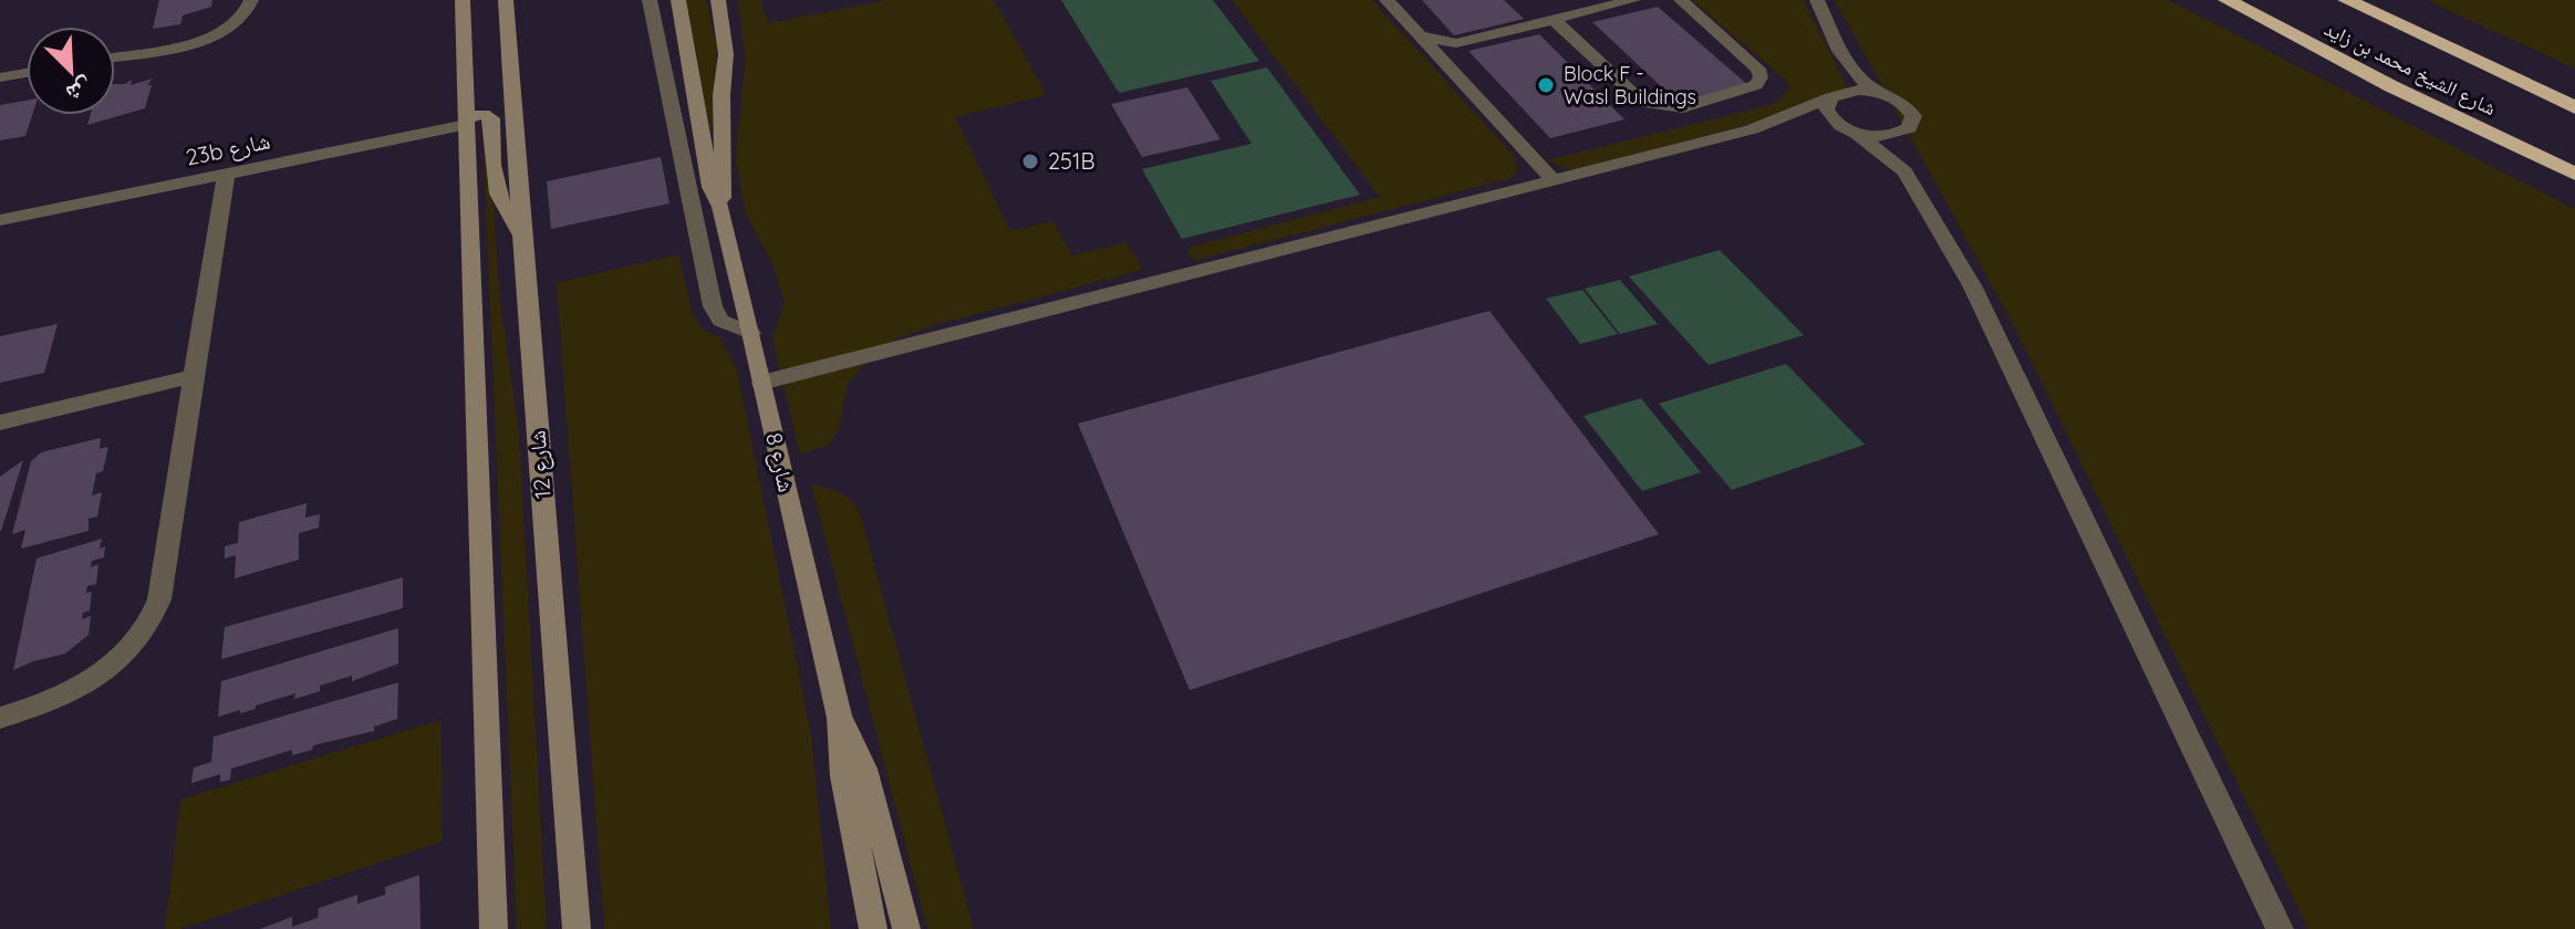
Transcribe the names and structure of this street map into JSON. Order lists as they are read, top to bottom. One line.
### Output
{"streets":{"highway":["شارع الشيخ محمد بن زايد"],"street":["23b شارع","شارع 8","شارع 12"]},"places":["Block F - Wasl Buildings","251B"],"north":"bottom right"}
